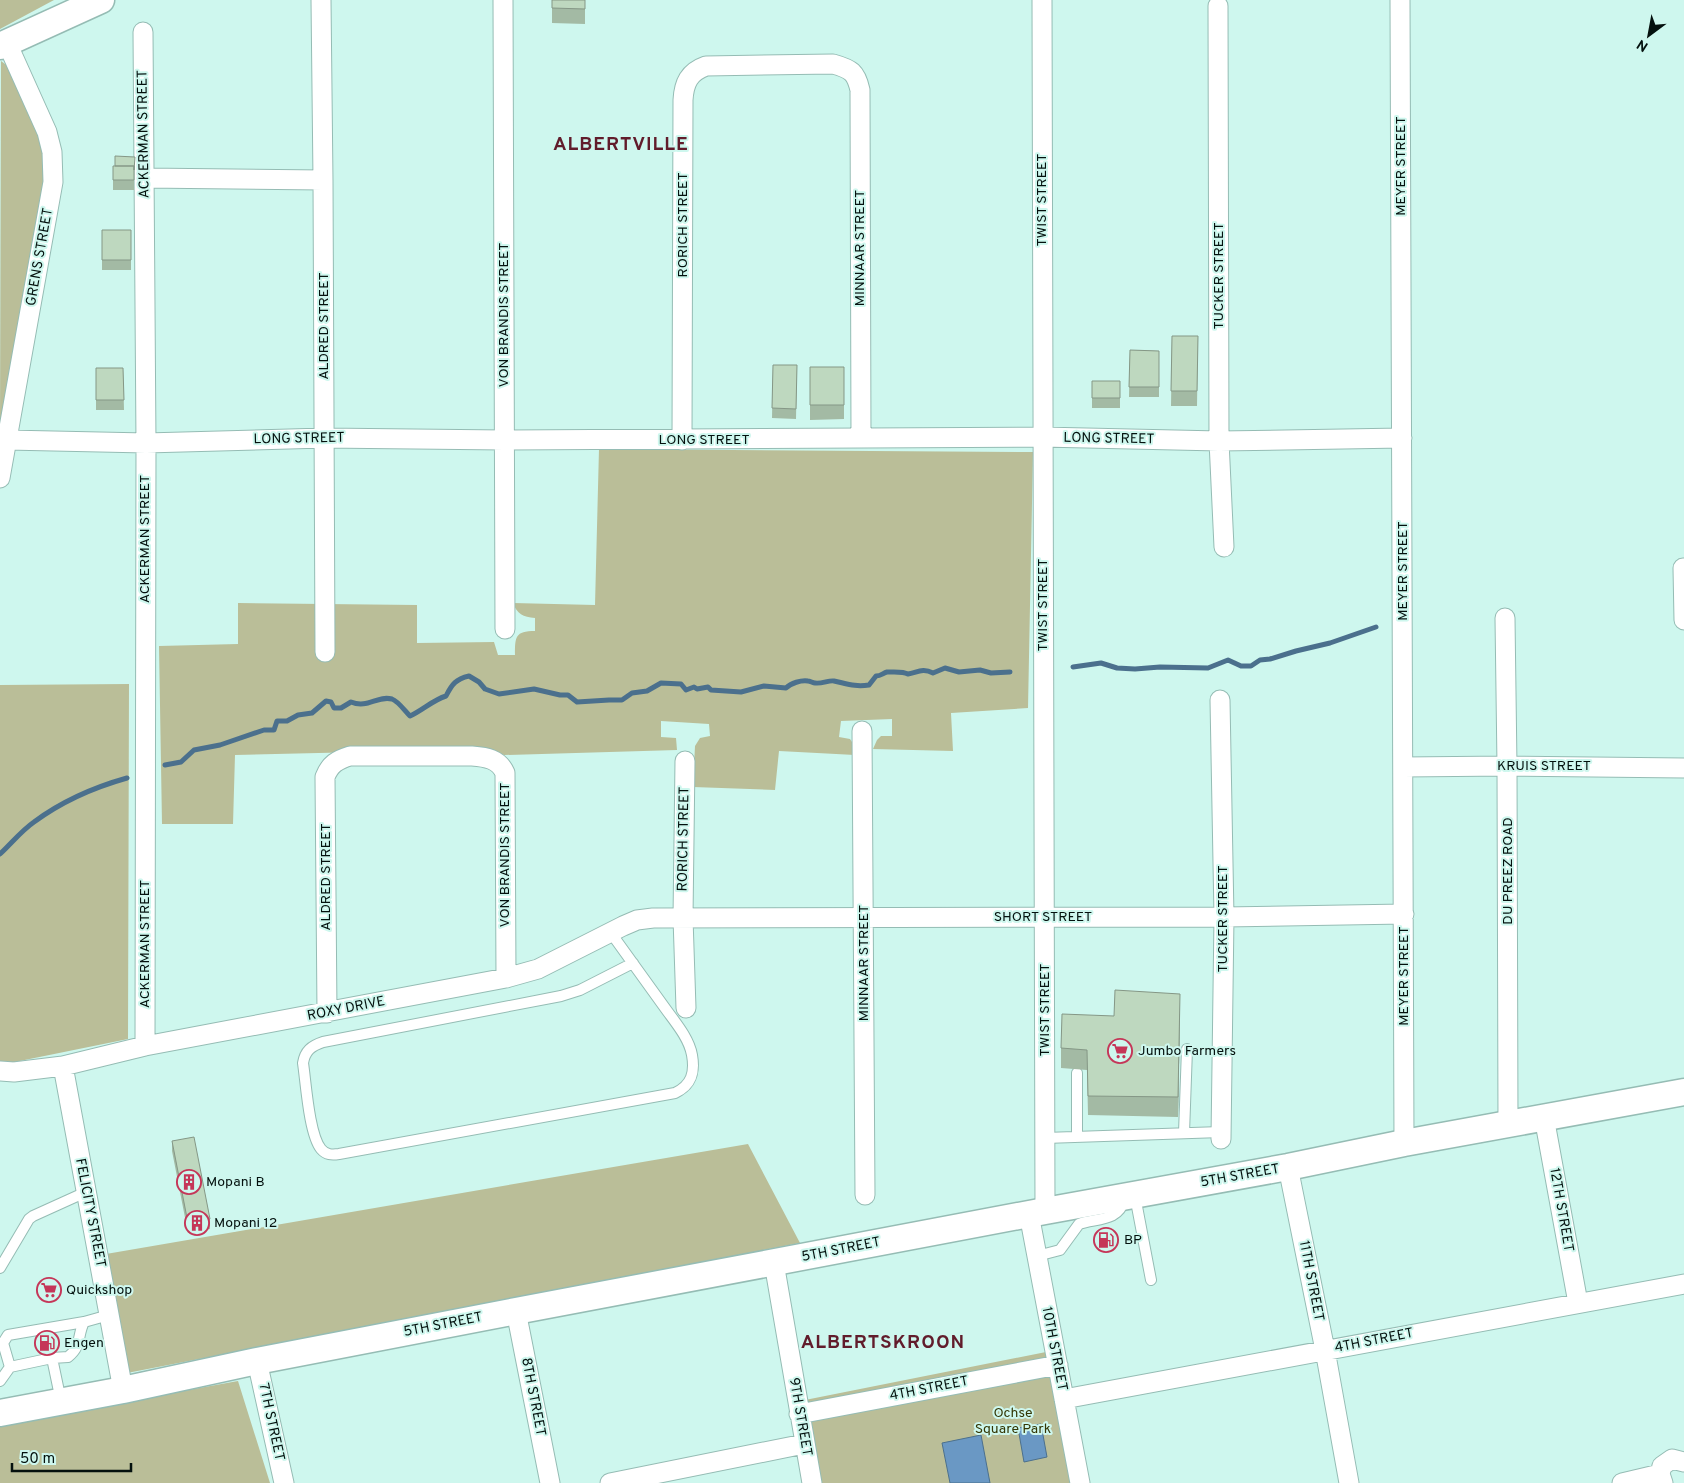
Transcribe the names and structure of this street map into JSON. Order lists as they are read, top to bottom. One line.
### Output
{"streets":{"main road":["5TH STREET"],"street":["ACKERMAN STREET","MEYER STREET","TWIST STREET","RORICH STREET","MINNAAR STREET","GRENS STREET","TUCKER STREET","VON BRANDIS STREET","ALDRED STREET","LONG STREET","KRUIS STREET","DU PREEZ ROAD","SHORT STREET","ROXY DRIVE","12TH STREET","FELICITY STREET","11TH STREET","4TH STREET","10TH STREET","8TH STREET","9TH STREET","7TH STREET"]},"crossings":[["ACKERMAN STREET","LONG STREET"],["ACKERMAN STREET","ROXY DRIVE"],["MEYER STREET","LONG STREET"],["MEYER STREET","KRUIS STREET"],["MEYER STREET","SHORT STREET"],["MEYER STREET","5TH STREET"],["TWIST STREET","LONG STREET"],["TWIST STREET","SHORT STREET"],["TWIST STREET","5TH STREET"],["TWIST STREET","10TH STREET"],["RORICH STREET","MINNAAR STREET"],["RORICH STREET","LONG STREET"],["RORICH STREET","SHORT STREET"],["RORICH STREET","ROXY DRIVE"],["MINNAAR STREET","LONG STREET"],["MINNAAR STREET","SHORT STREET"],["GRENS STREET","LONG STREET"],["TUCKER STREET","LONG STREET"],["TUCKER STREET","SHORT STREET"],["VON BRANDIS STREET","ALDRED STREET"],["VON BRANDIS STREET","LONG STREET"],["VON BRANDIS STREET","ROXY DRIVE"],["ALDRED STREET","LONG STREET"],["ALDRED STREET","ROXY DRIVE"],["KRUIS STREET","DU PREEZ ROAD"],["DU PREEZ ROAD","5TH STREET"],["SHORT STREET","ROXY DRIVE"],["ROXY DRIVE","FELICITY STREET"],["5TH STREET","12TH STREET"],["5TH STREET","FELICITY STREET"],["5TH STREET","11TH STREET"],["5TH STREET","10TH STREET"],["5TH STREET","8TH STREET"],["5TH STREET","9TH STREET"],["5TH STREET","7TH STREET"],["12TH STREET","4TH STREET"],["11TH STREET","4TH STREET"],["4TH STREET","10TH STREET"],["4TH STREET","9TH STREET"]],"districts":["ALBERTVILLE","ALBERTSKROON"],"parks":["Ochse Square Park"],"places":{"supermarket":["Jumbo Farmers","Quickshop"],"building":["Mopani B","Mopani 12"],"fuel station":["BP","Engen"]},"scale_bar":"50 m","north":"bottom left"}
